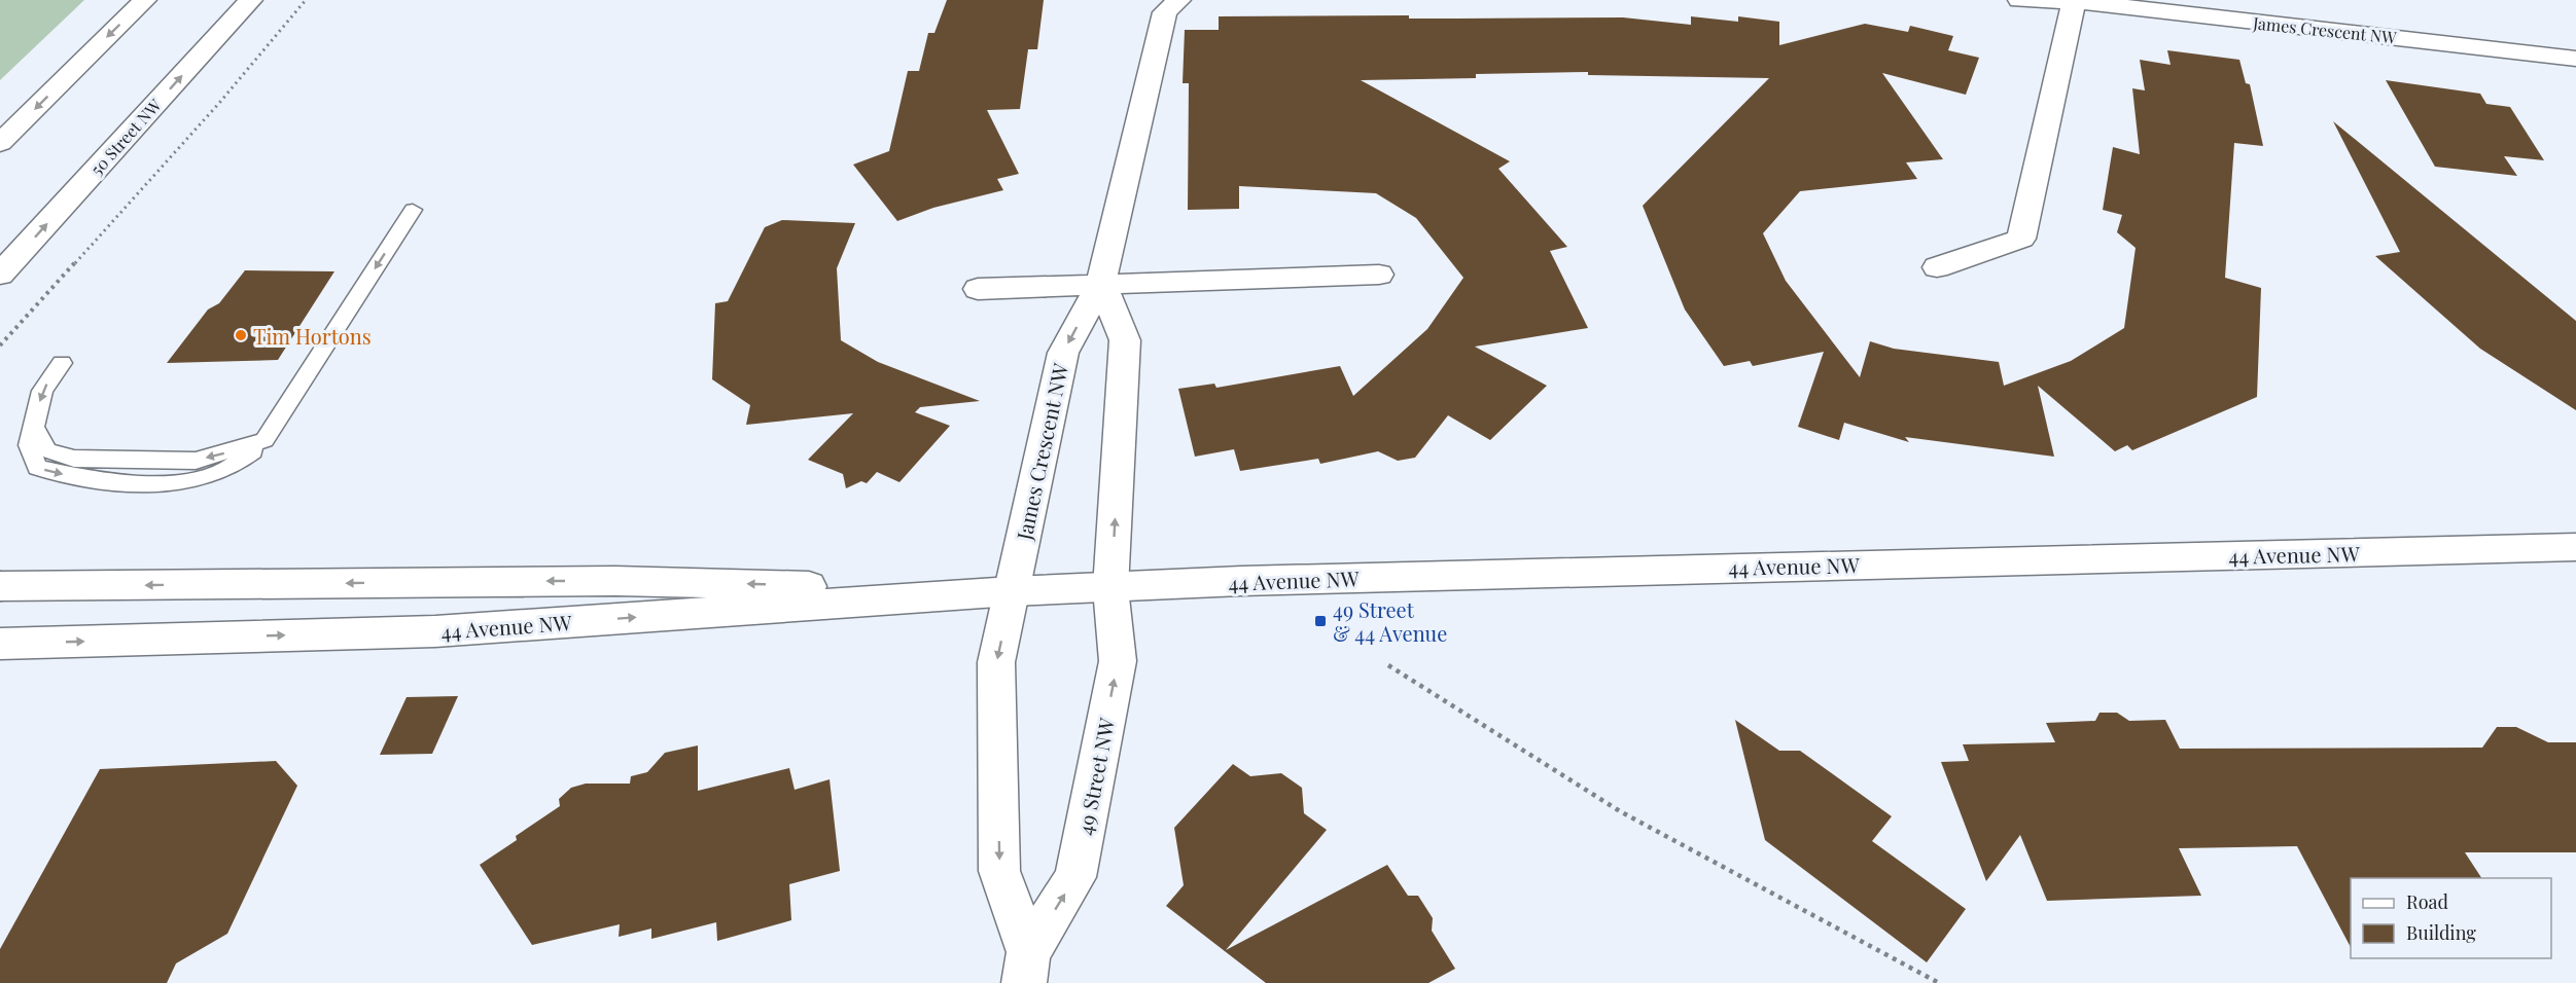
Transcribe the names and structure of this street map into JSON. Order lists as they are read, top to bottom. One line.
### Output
{"streets":{"street":["James Crescent NW","50 Street NW","44 Avenue NW","49 Street NW"]},"crossings":[["James Crescent NW","44 Avenue NW"],["James Crescent NW","49 Street NW"],["44 Avenue NW","49 Street NW"]],"places":{"other":["Tim Hortons"],"transit":["49 Street & 44 Avenue"]},"legend":["Road","Building"]}
